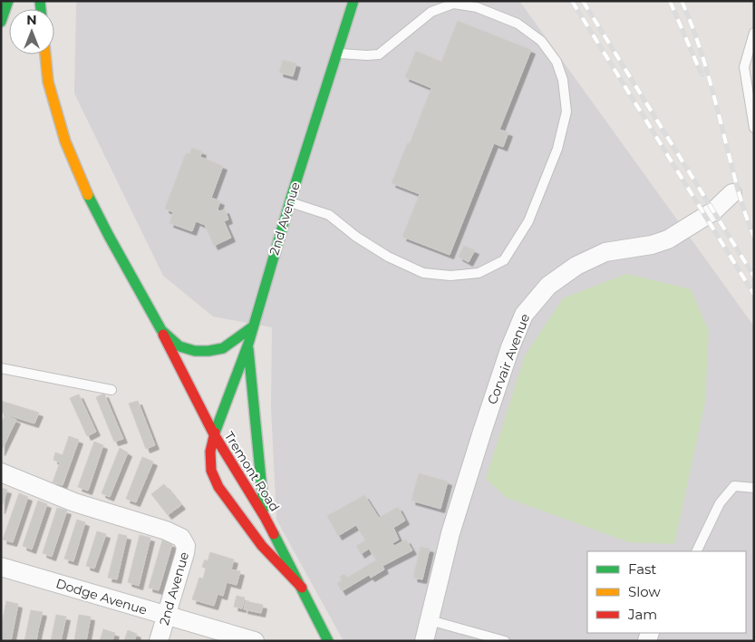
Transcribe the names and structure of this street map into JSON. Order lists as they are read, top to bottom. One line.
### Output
{"streets":{"main road":["2nd Avenue","Tremont Road"],"street":["Corvair Avenue","Dodge Avenue"]},"crossings":[["2nd Avenue","Tremont Road"],["2nd Avenue","Dodge Avenue"]],"legend":["Fast","Slow","Jam"],"north":"top"}
